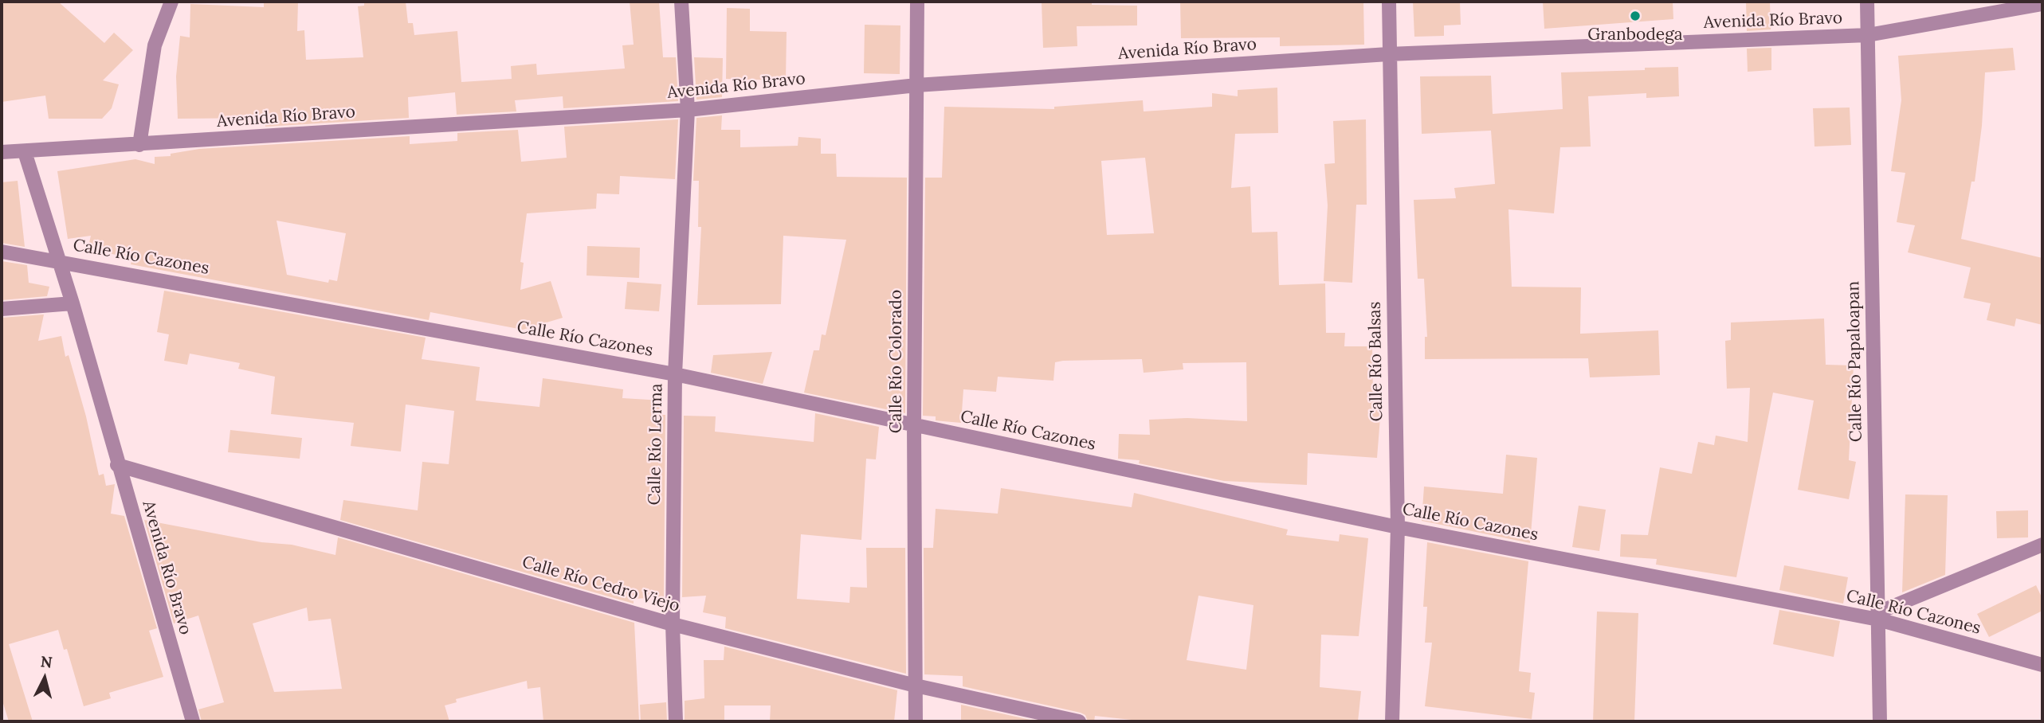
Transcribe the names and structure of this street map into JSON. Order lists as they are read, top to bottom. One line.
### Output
{"streets":{"street":["Avenida Río Bravo","Calle Río Cazones","Calle Río Colorado","Calle Río Balsas","Calle Río Papaloapan","Calle Río Lerma","Calle Río Cedro Viejo"]},"crossings":[["Avenida Río Bravo","Calle Río Cazones"],["Avenida Río Bravo","Calle Río Colorado"],["Avenida Río Bravo","Calle Río Balsas"],["Avenida Río Bravo","Calle Río Papaloapan"],["Avenida Río Bravo","Calle Río Lerma"],["Avenida Río Bravo","Calle Río Cedro Viejo"],["Calle Río Cazones","Calle Río Colorado"],["Calle Río Cazones","Calle Río Balsas"],["Calle Río Cazones","Calle Río Papaloapan"],["Calle Río Cazones","Calle Río Lerma"],["Calle Río Colorado","Calle Río Cedro Viejo"],["Calle Río Lerma","Calle Río Cedro Viejo"]],"places":["Granbodega"],"north":"top"}
